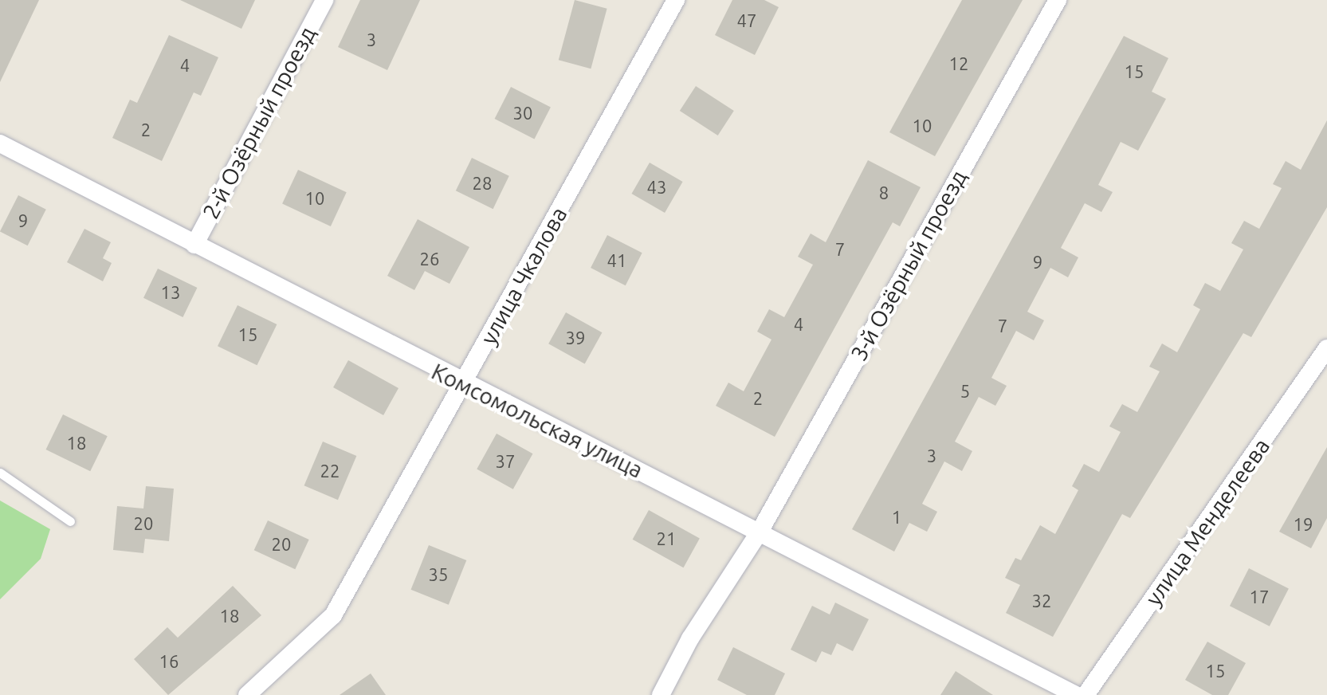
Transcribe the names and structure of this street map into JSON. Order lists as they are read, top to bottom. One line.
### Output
{"streets":{"street":["2-й Озёрный проезд","3-й Озёрный проезд","улица Чкалова","Комсомольская улица","улица Менделеева"]},"crossings":[["2-й Озёрный проезд","Комсомольская улица"],["3-й Озёрный проезд","Комсомольская улица"],["улица Чкалова","Комсомольская улица"]],"house_numbers":["47","3","12","4","15","30","10","2","28","43","8","10","9","7","26","41","9","13","4","7","15","39","5","2","18","3","37","22","1","20","19","21","20","35","17","32","18","16","15"]}
